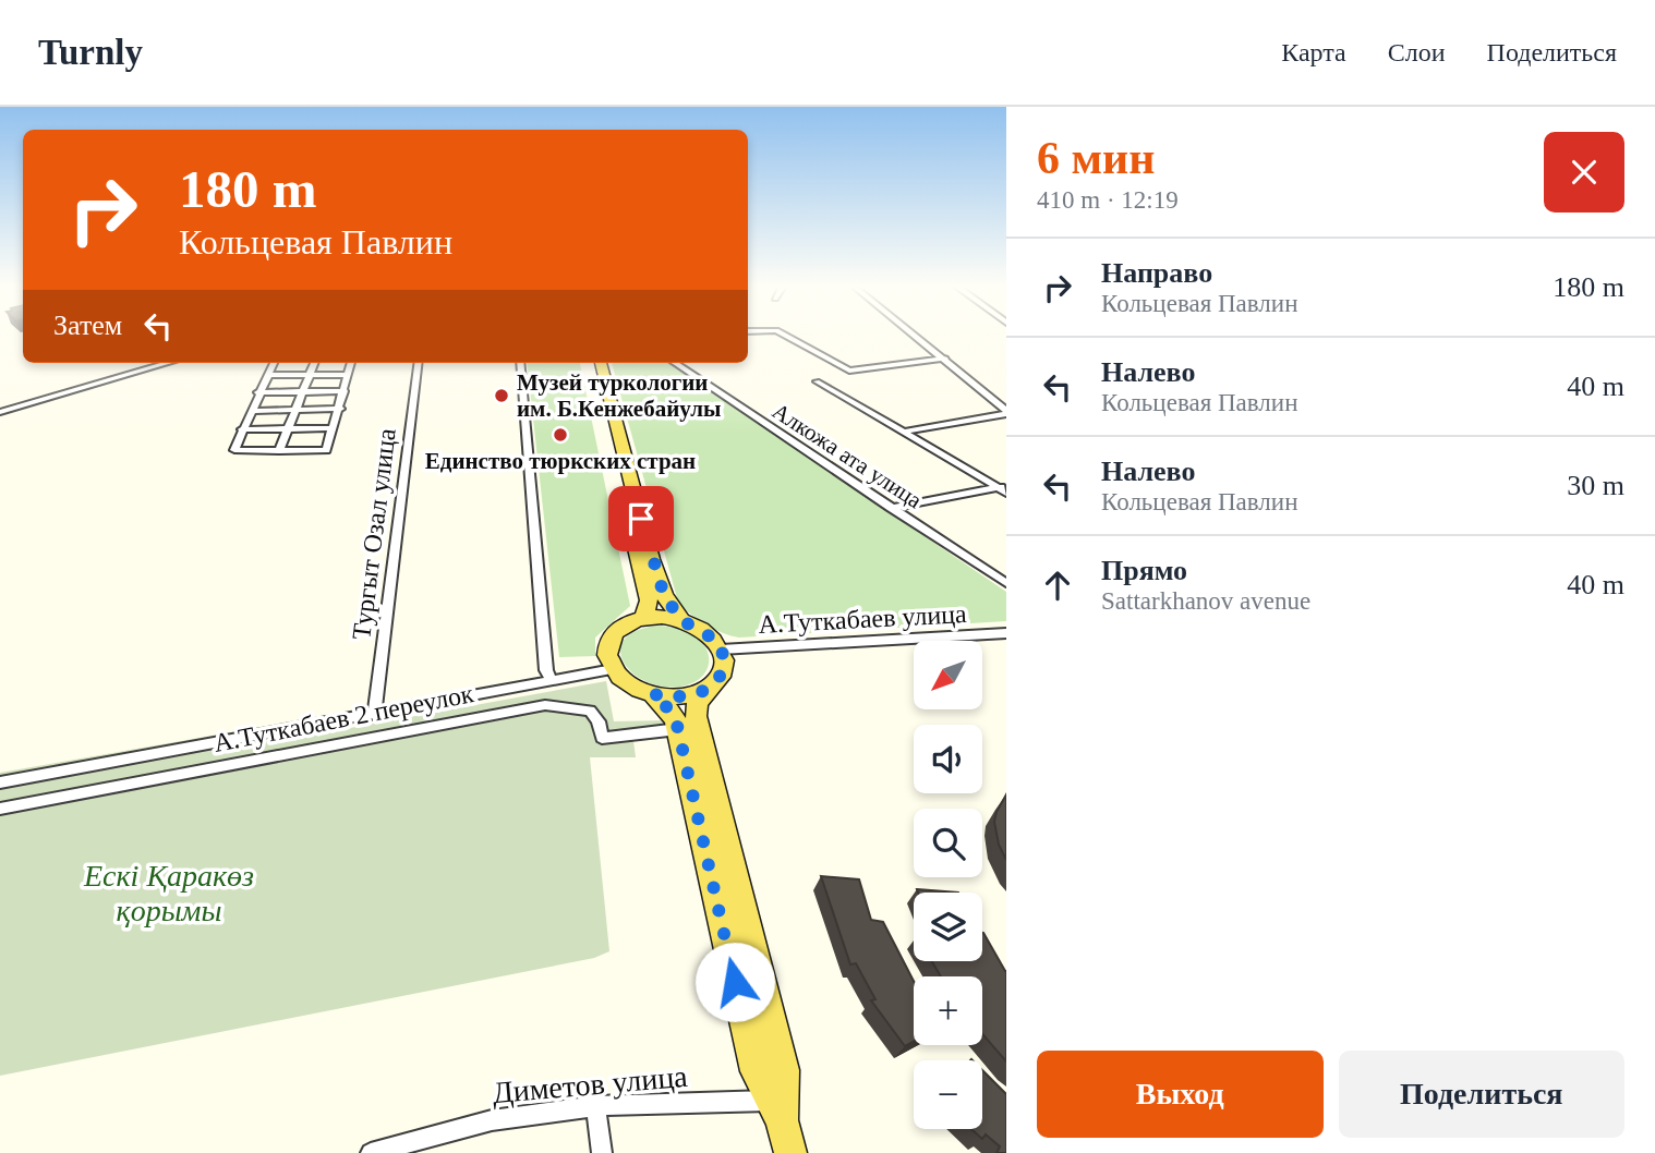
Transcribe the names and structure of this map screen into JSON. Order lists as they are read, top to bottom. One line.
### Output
{"streets":{"street":["Алкожа ата улица","Тургыт Озал улица","А.Туткабаев улица","А.Туткабаев 2 переулок","Диметов улица"]},"parks":["Ескі Қаракөз қорымы"],"places":["Музей туркологии им. Б.Кенжебайулы","Единство тюркских стран"],"north":"bottom left","page":{"header":"Turnly","nav":["Карта","Слои","Поделиться"],"heading":["6 мин","410 m · 12:19"],"turn":["180 m","Кольцевая Павлин"],"list":[{"name":"Направо","note":"Кольцевая Павлин","value":"180 m"},{"name":"Налево","note":"Кольцевая Павлин","value":"40 m"},{"name":"Налево","note":"Кольцевая Павлин","value":"30 m"},{"name":"Прямо","note":"Sattarkhanov avenue","value":"40 m"}],"then":"Затем","map_buttons":["+","−"],"buttons":["Выход","Поделиться"]}}
